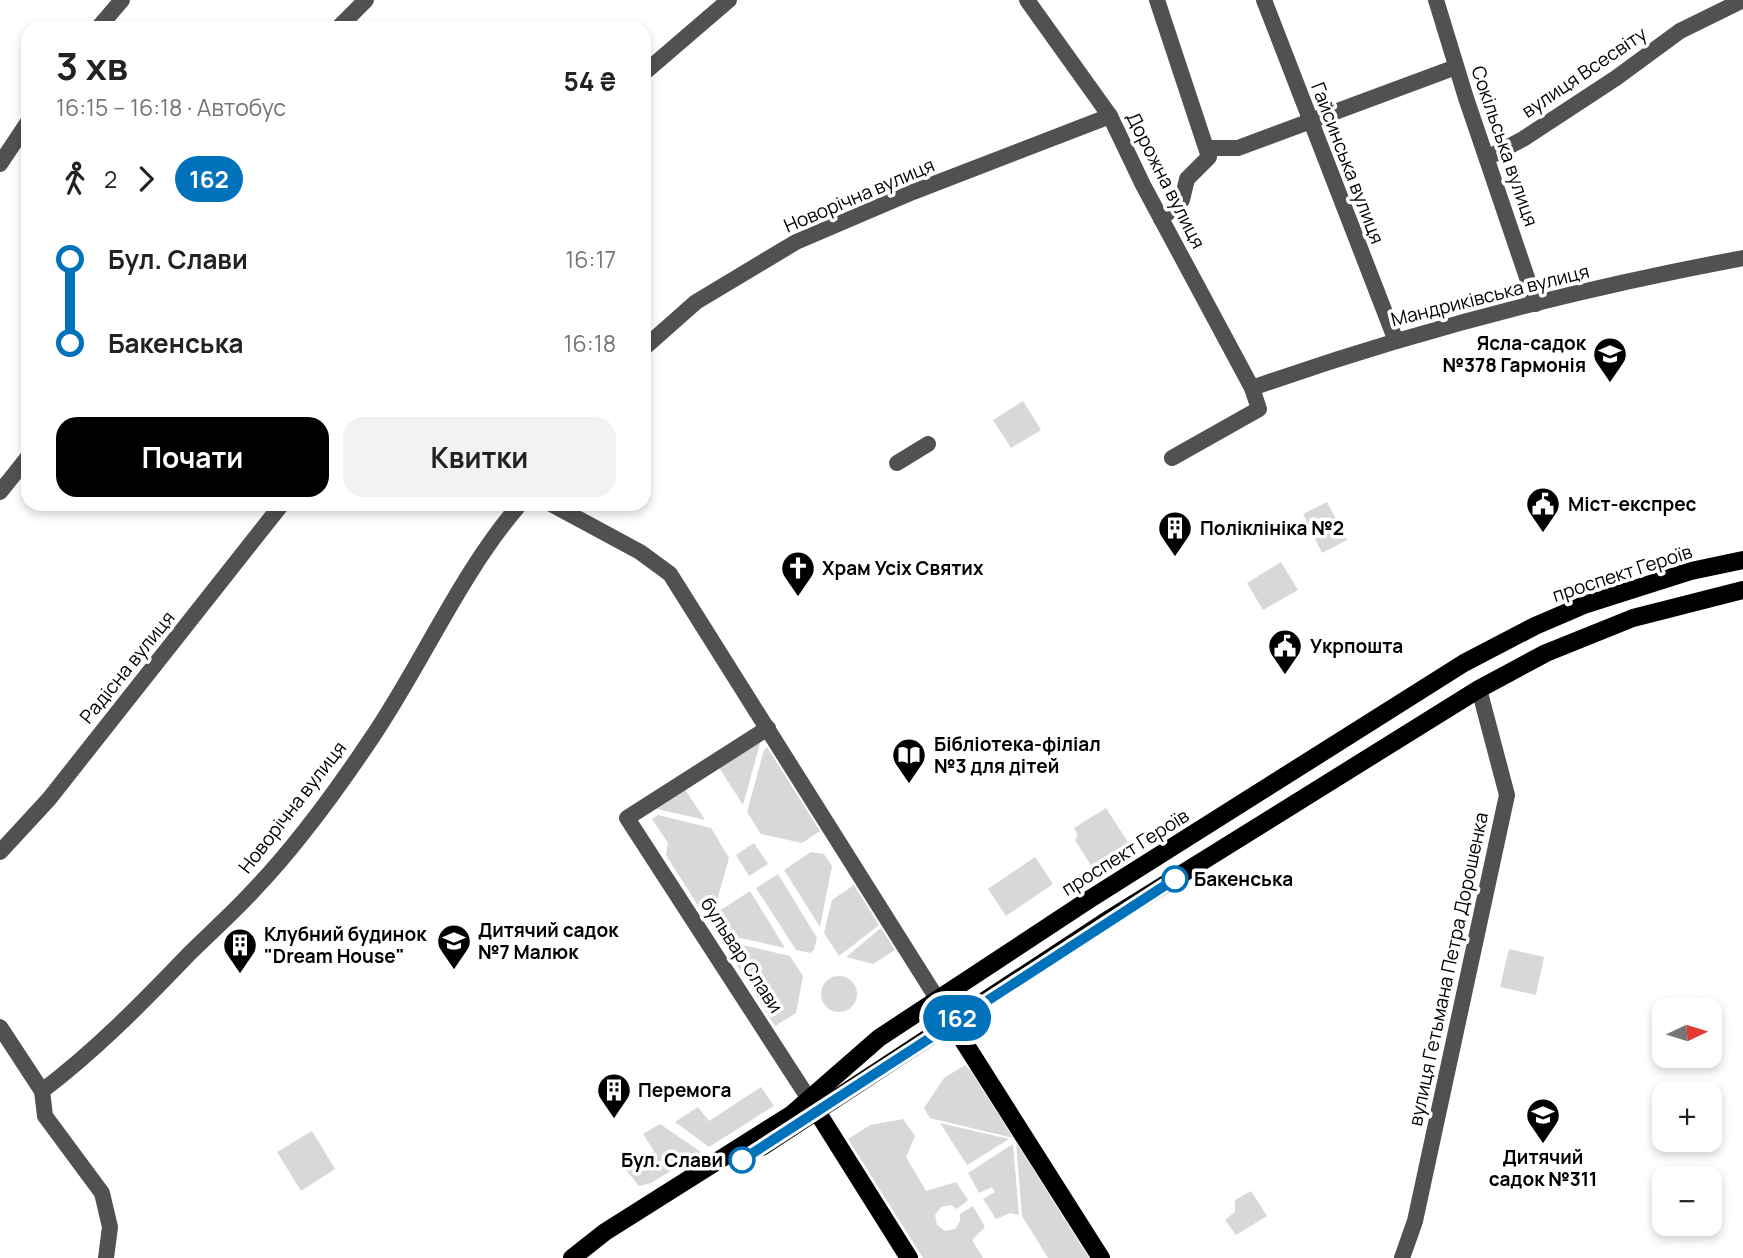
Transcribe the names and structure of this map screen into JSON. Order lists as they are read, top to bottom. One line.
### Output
{"streets":{"main road":["проспект Героїв","бульвар Слави"],"street":["вулиця Всесвіту","Сокільська вулиця","Гайсинська вулиця","Дорожна вулиця","Новорічна вулиця","Мандриківська вулиця","Радісна вулиця","вулиця Гетьмана Петра Дорошенка"]},"crossings":[["вулиця Всесвіту","Сокільська вулиця"],["Сокільська вулиця","Мандриківська вулиця"],["Гайсинська вулиця","Мандриківська вулиця"],["Дорожна вулиця","Новорічна вулиця"],["Дорожна вулиця","Мандриківська вулиця"],["проспект Героїв","бульвар Слави"],["проспект Героїв","вулиця Гетьмана Петра Дорошенка"]],"places":{"school or university":["Ясла-садок №378 Гармонія","Дитячий садок №7 Малюк","Дитячий садок №311"],"public building":["Міст-експрес","Укрпошта"],"building":["Поліклініка №2","Клубний будинок \"Dream House\"","Перемога"],"church":["Храм Усіх Святих"],"library":["Бібліотека-філіал №3 для дітей"],"other":["Бакенська","Бул. Слави"]},"lines":["bus line 162"],"north":"right","page":{"on_map":"162","heading":["3 хв","16:15 – 16:18 · Автобус","54 ₴"],"legs":["2","162"],"list":[{"name":"Бул. Слави","value":"16:17"},{"name":"Бакенська","value":"16:18"}],"buttons":["Почати","Квитки"],"map_buttons":["+","−"]}}
